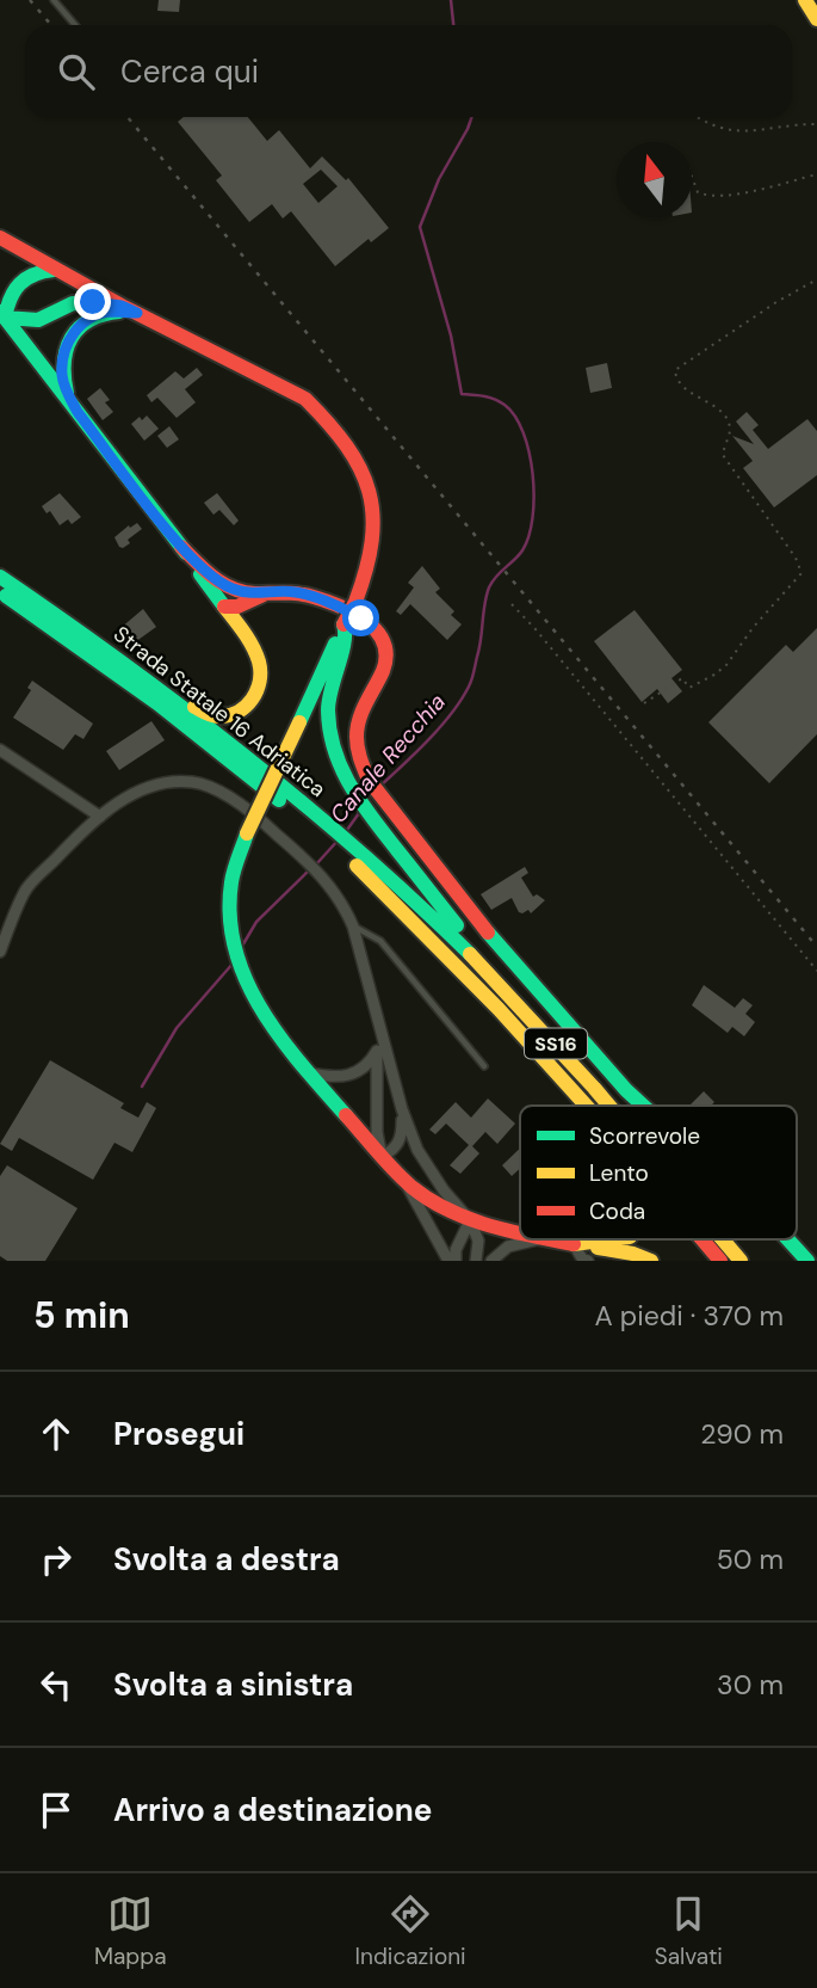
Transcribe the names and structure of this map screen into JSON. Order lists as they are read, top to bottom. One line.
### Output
{"streets":{"main road":["Strada Statale 16 Adriatica","SS16"]},"water":["Canale Recchia"],"legend":["Scorrevole","Lento","Coda"],"north":"top","page":{"search":"Cerca qui","heading":["5 min","A piedi · 370 m"],"list":[["Prosegui","290 m"],["Svolta a destra","50 m"],["Svolta a sinistra","30 m"],"Arrivo a destinazione"],"nav":["Mappa","Indicazioni","Salvati"]}}
